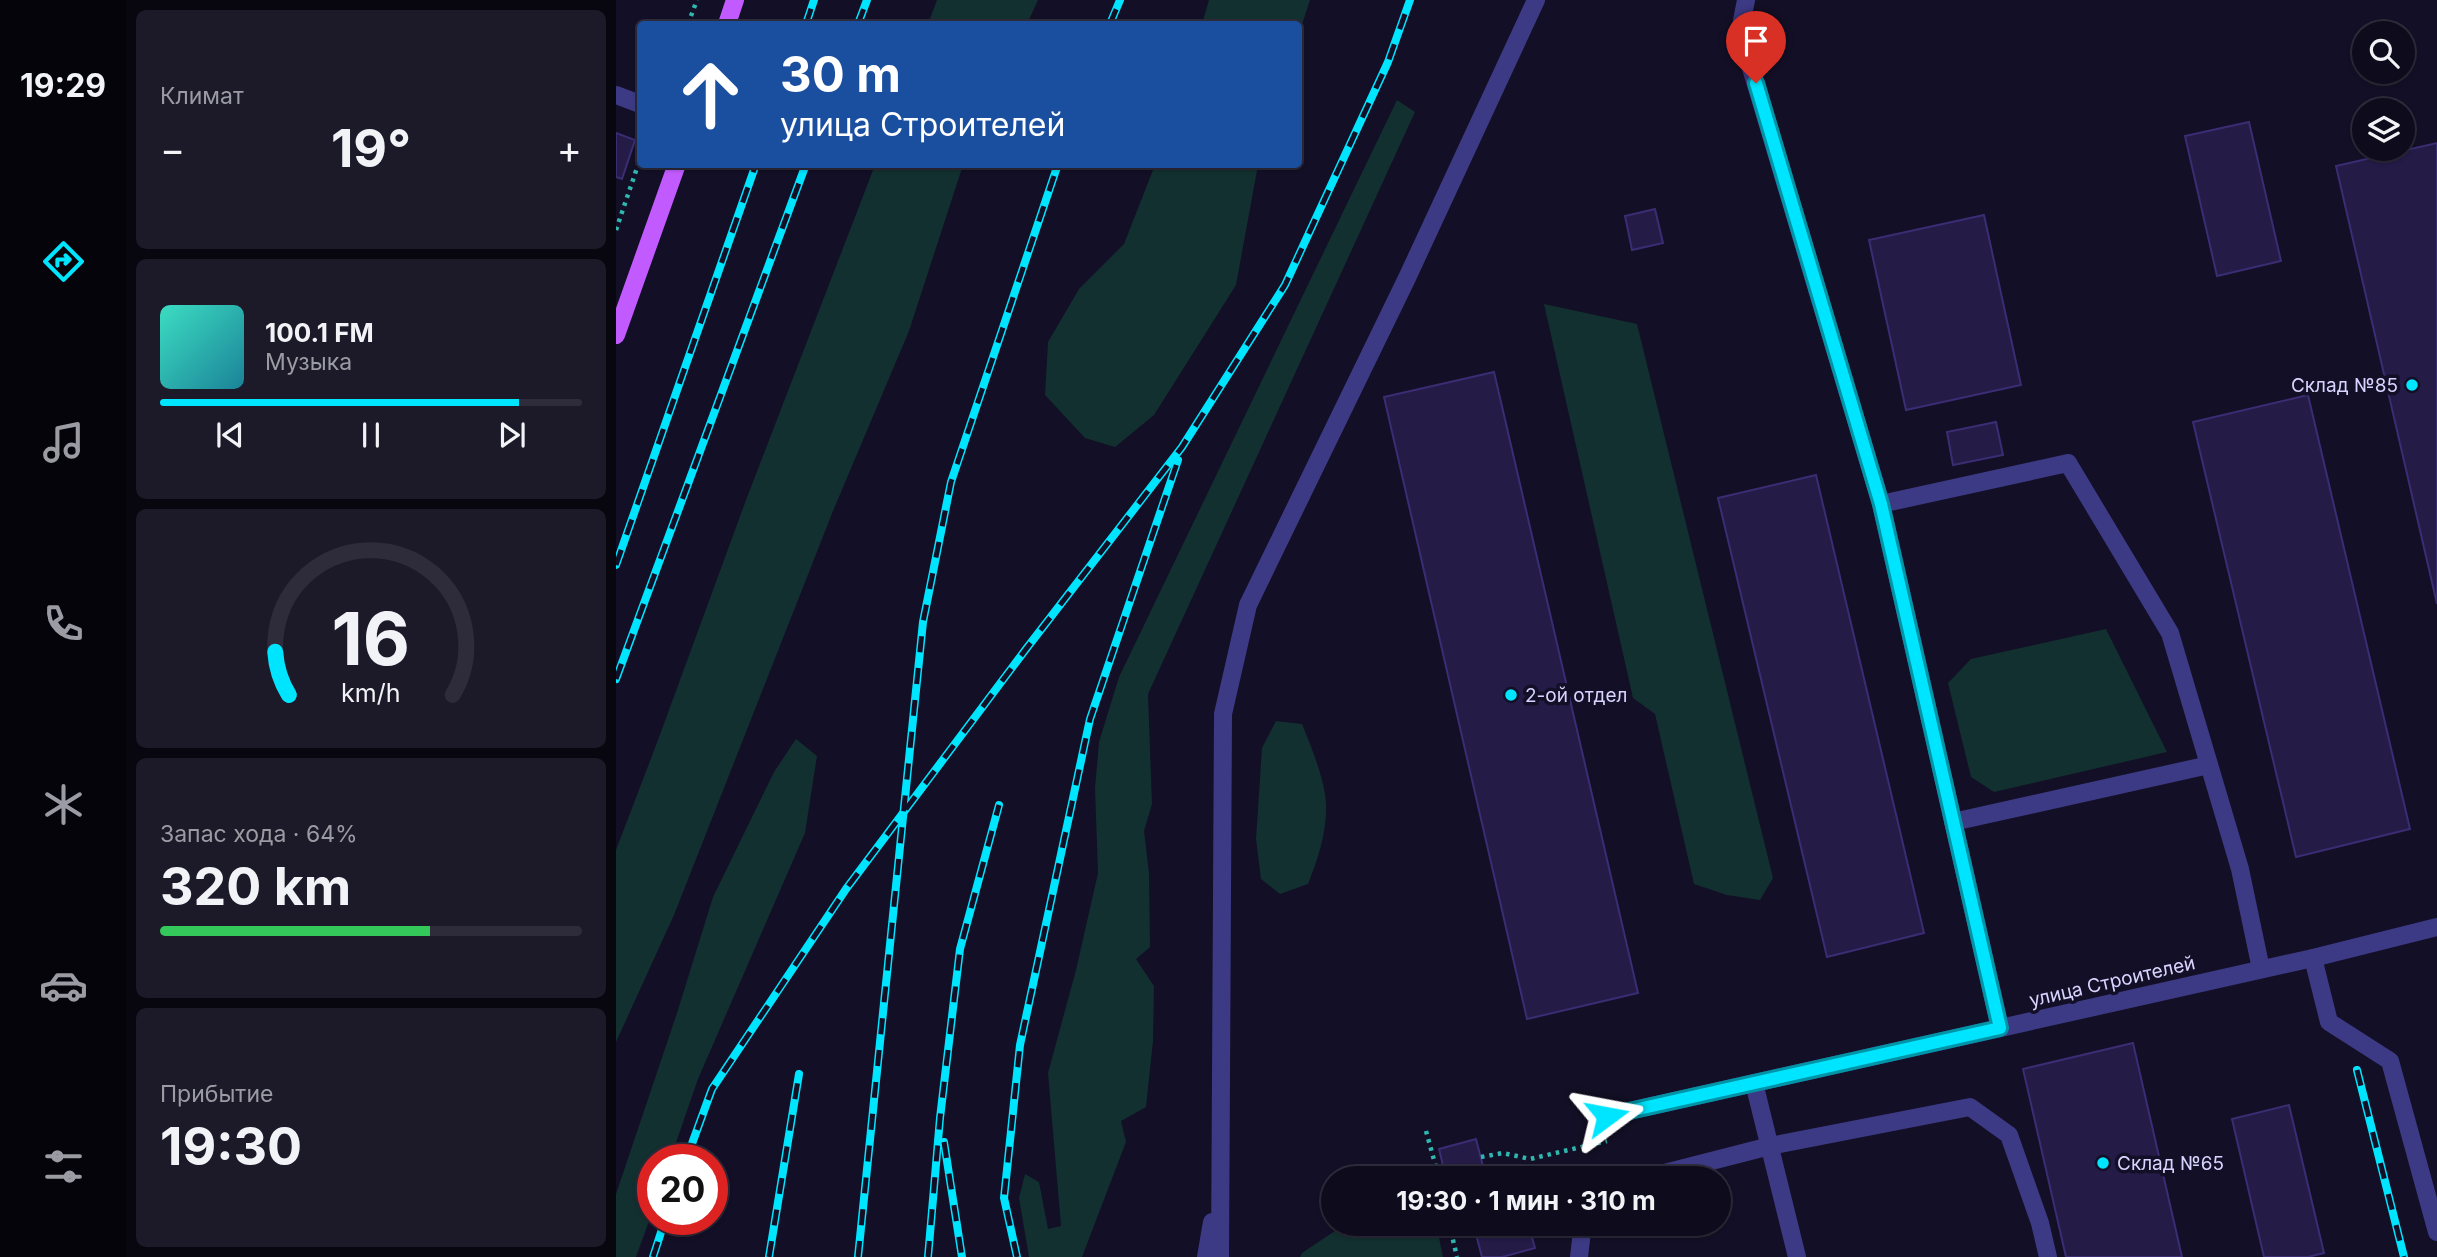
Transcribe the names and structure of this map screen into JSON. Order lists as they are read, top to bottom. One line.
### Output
{"streets":{"street":["улица Строителей"]},"places":["Склад №85","2-ой отдел","Склад №65"],"page":{"tabs":"19:29","tile":["Климат",["Запас хода · 64%","320 km"],["Прибытие","19:30"]],"turn":["30 m","улица Строителей"],"heat":["−","19°","+"],"song":["100.1 FM","Музыка"],"limit":"20","trip":"19:30 · 1 мин · 310 m","gauge":["16","km/h"]}}
